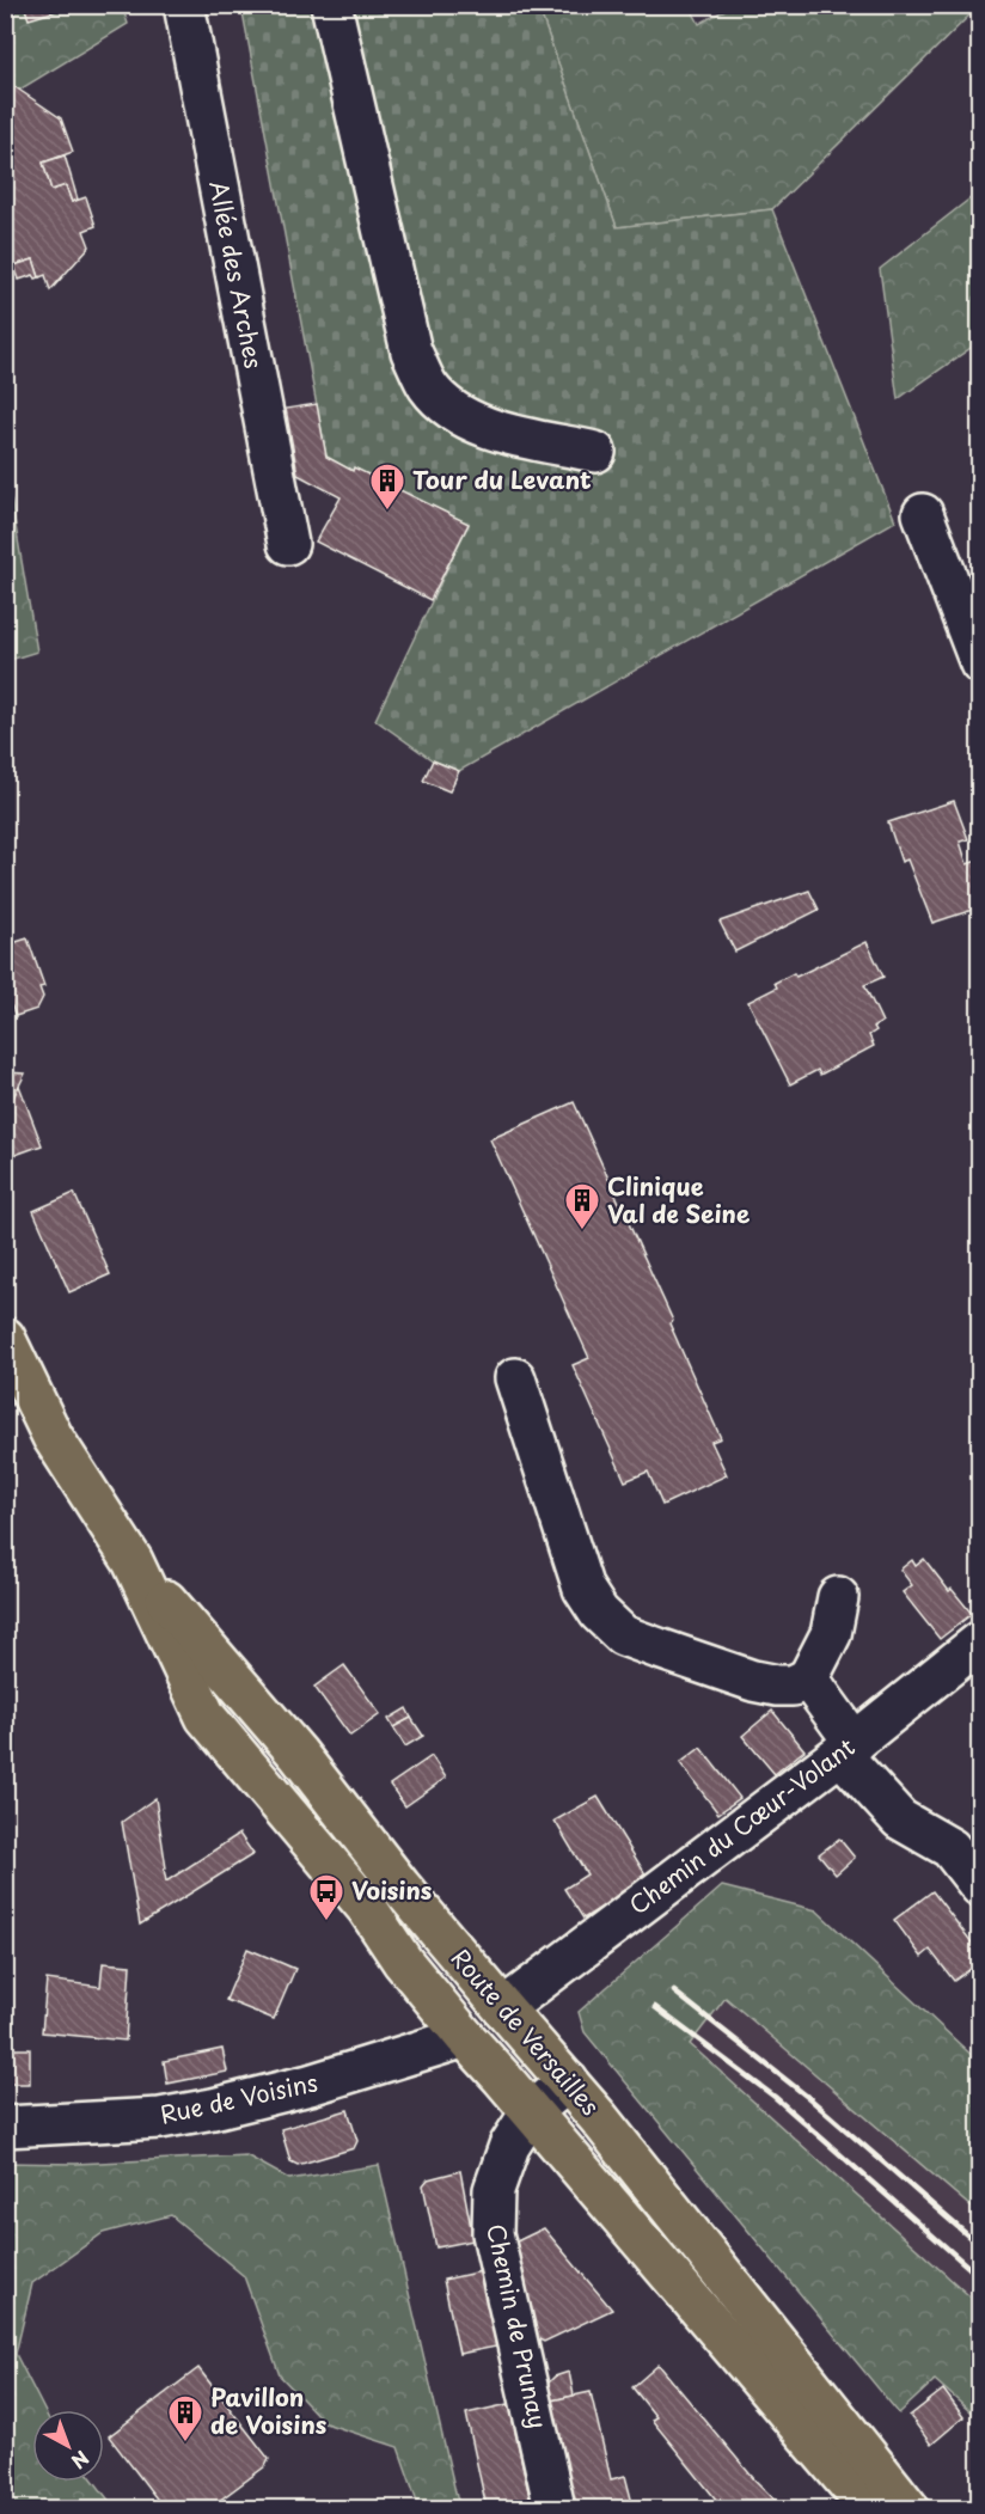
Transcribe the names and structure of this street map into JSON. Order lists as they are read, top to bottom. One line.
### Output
{"streets":{"main road":["Route de Versailles"],"street":["Allée des Arches","Chemin du Cœur-Volant","Rue de Voisins","Chemin de Prunay"]},"crossings":[["Chemin du Cœur-Volant","Route de Versailles"],["Route de Versailles","Rue de Voisins"],["Route de Versailles","Chemin de Prunay"]],"places":{"building":["Tour du Levant","Clinique Val de Seine","Pavillon de Voisins"],"bus stop":["Voisins"]},"north":"bottom right"}
